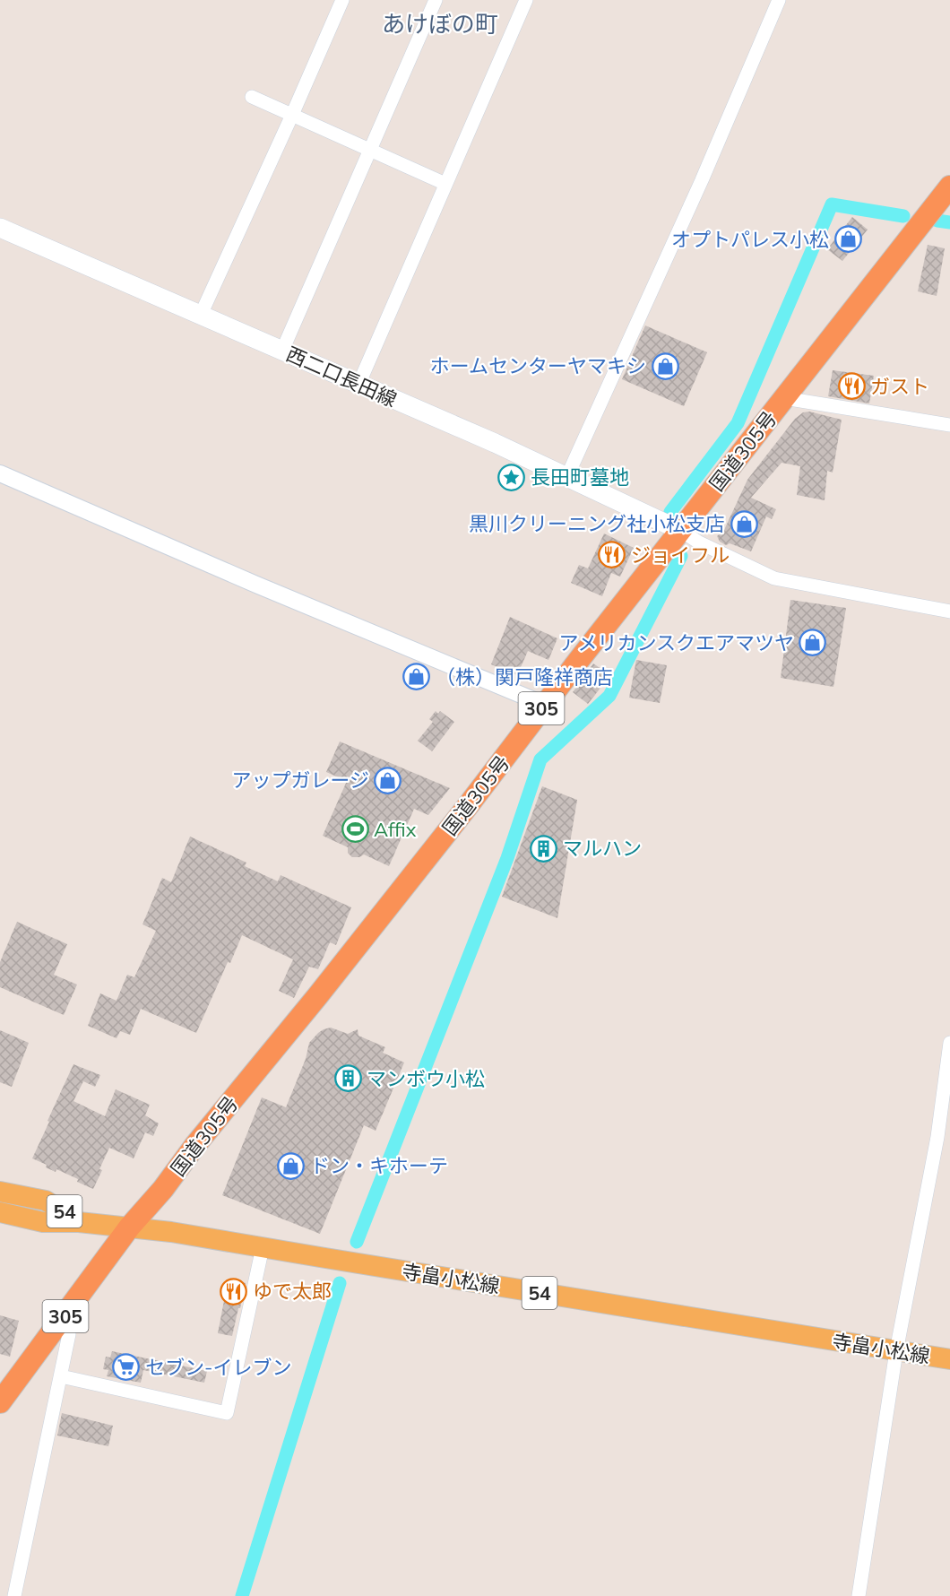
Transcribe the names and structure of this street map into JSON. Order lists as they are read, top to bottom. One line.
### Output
{"streets":{"highway":["国道305号","305"],"main road":["西二口長田線","54","寺畠小松線"]},"crossings":[["西二口長田線","国道305号"],["国道305号","寺畠小松線"]],"districts":["あけぼの町"],"places":{"shop":["オプトパレス小松","ホームセンターヤマキシ","黒川クリーニング社小松支店","アメリカンスクエアマツヤ","（株）関戸隆祥商店","アップガレージ","ドン・キホーテ"],"restaurant":["ガスト","ジョイフル","ゆで太郎"],"place":["長田町墓地"],"sports":["Affix"],"building":["マルハン","マンボウ小松"],"supermarket":["セブン-イレブン"]}}
